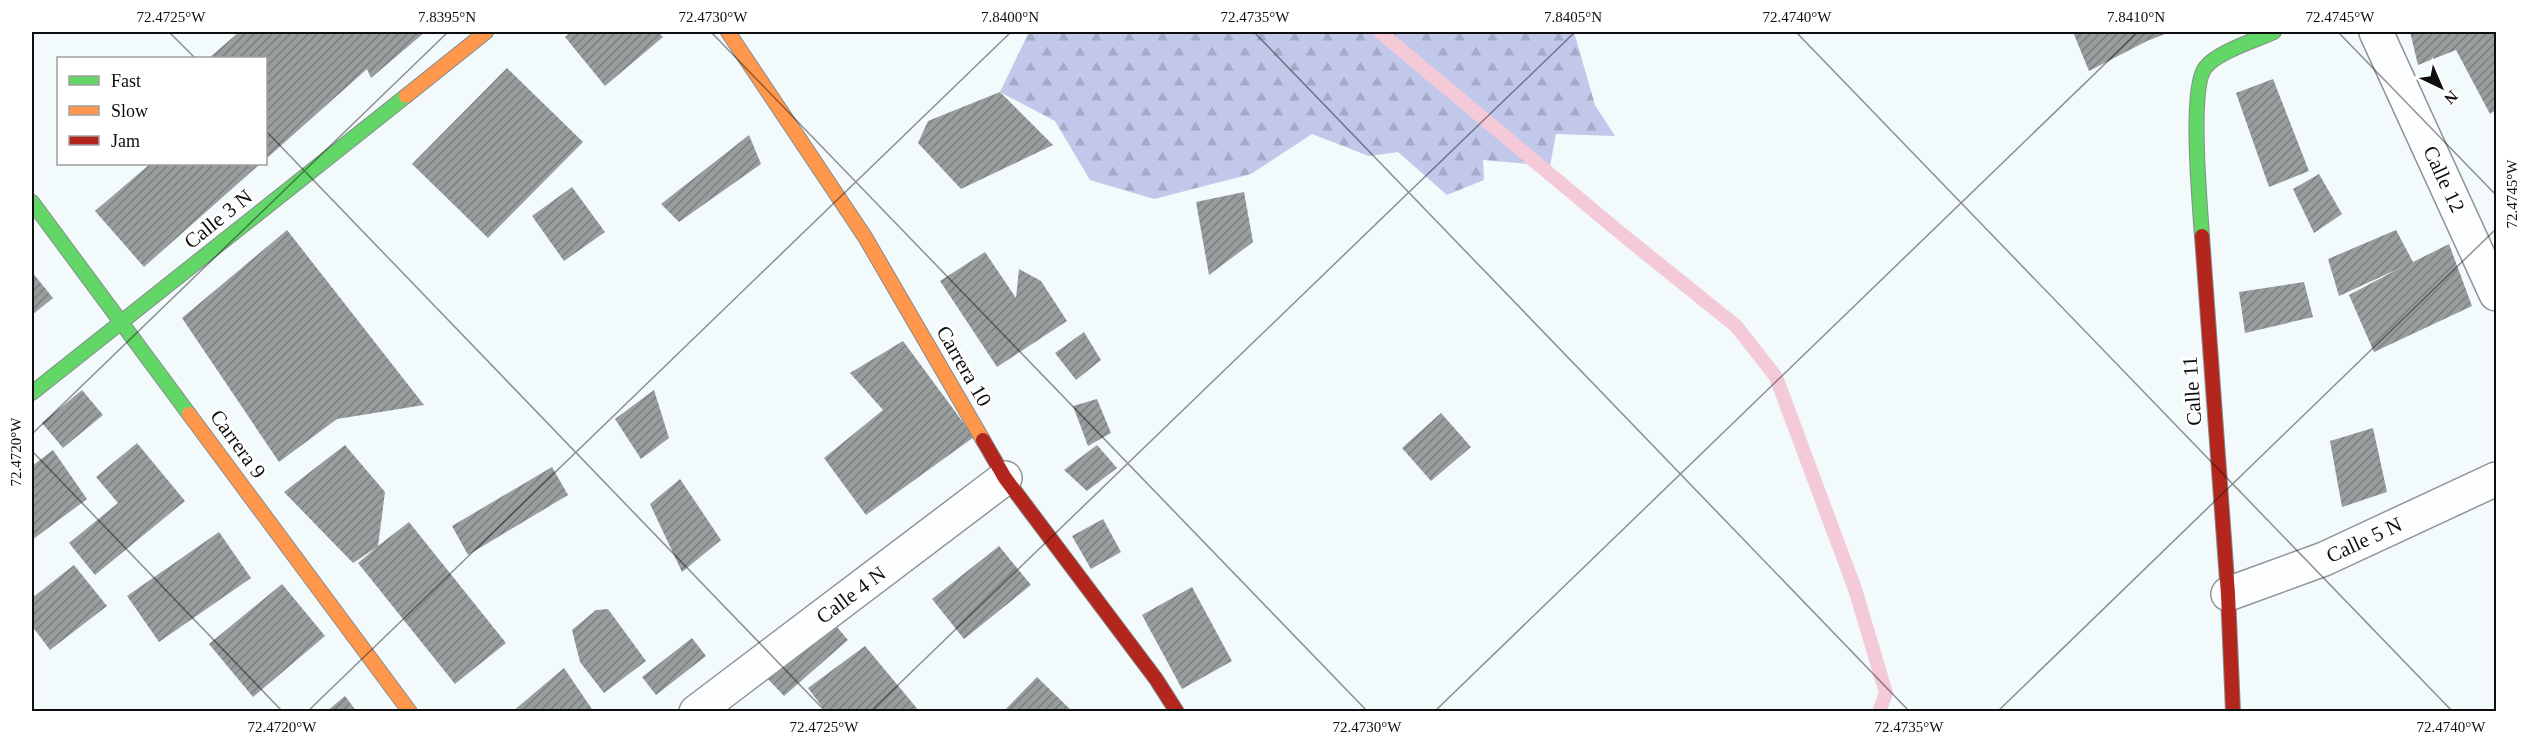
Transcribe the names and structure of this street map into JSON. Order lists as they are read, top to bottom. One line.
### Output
{"streets":{"street":["Calle 12","Calle 3 N","Carrera 10","Calle 11","Carrera 9","Calle 5 N","Calle 4 N"]},"crossings":[["Calle 3 N","Carrera 9"],["Carrera 10","Calle 4 N"],["Calle 11","Calle 5 N"]],"legend":["Fast","Slow","Jam"],"north":"bottom right","coordinates":["72.4725°W","7.8395°N","72.4730°W","7.8400°N","72.4735°W","7.8405°N","72.4740°W","7.8410°N","72.4745°W","72.4720°W"]}
